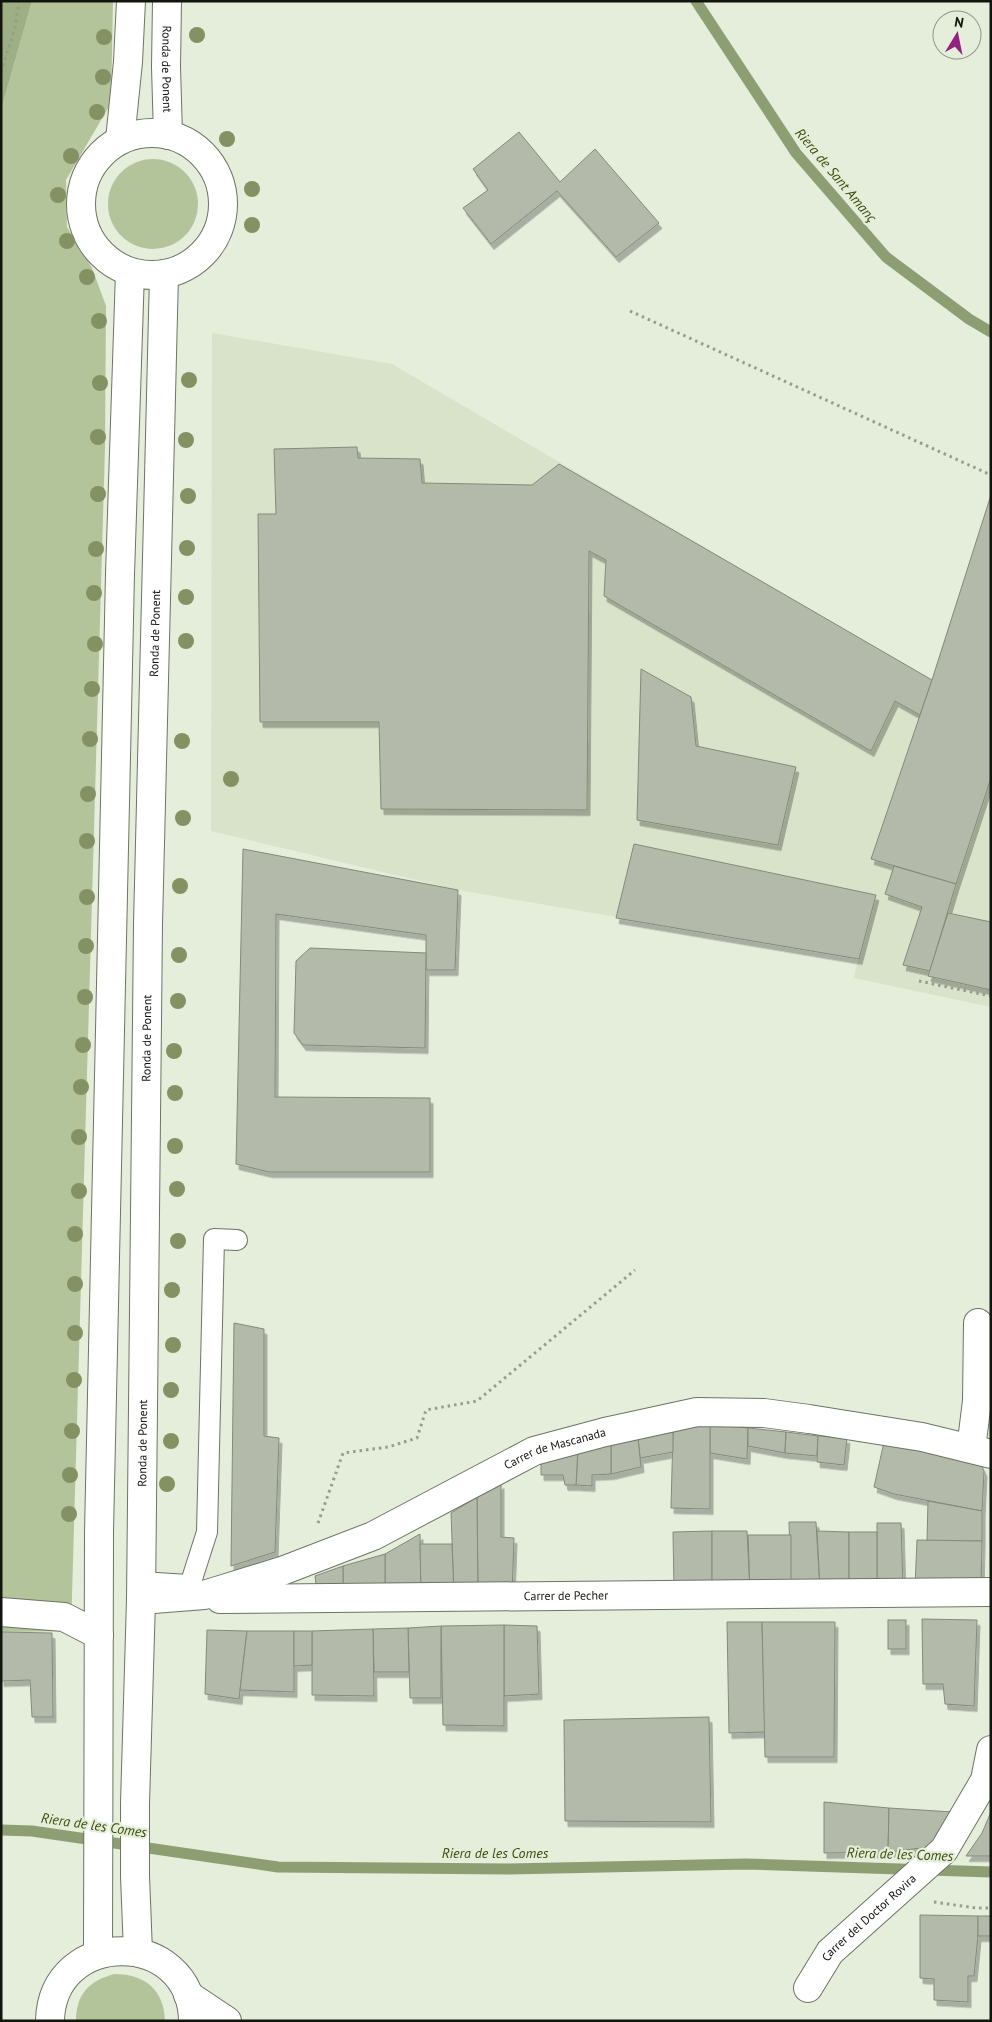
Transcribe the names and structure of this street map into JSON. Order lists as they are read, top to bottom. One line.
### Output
{"streets":{"main road":["Ronda de Ponent","Carrer de Mascanada","Carrer de Pecher","Carrer del Doctor Rovira"]},"crossings":[["Ronda de Ponent","Carrer de Mascanada"],["Ronda de Ponent","Carrer de Pecher"],["Carrer de Mascanada","Carrer de Pecher"]],"water":["Riera de Sant Amanç","Riera de les Comes"],"north":"top"}
